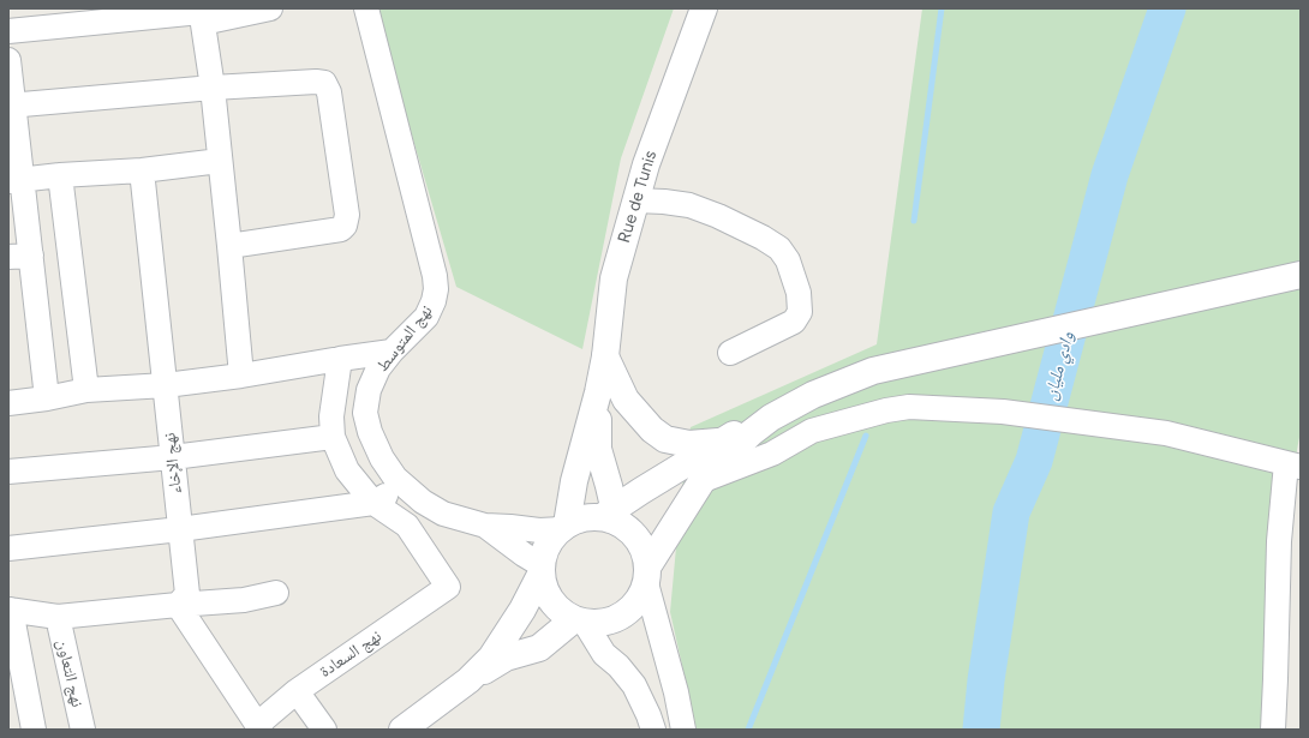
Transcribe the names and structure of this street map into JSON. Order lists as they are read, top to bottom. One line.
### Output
{"streets":{"main road":["Rue de Tunis"],"street":["نهج المتوسط","نهج الإخاء","نهج السعادة","نهج التعاون"]},"water":["وادي مليان"]}
